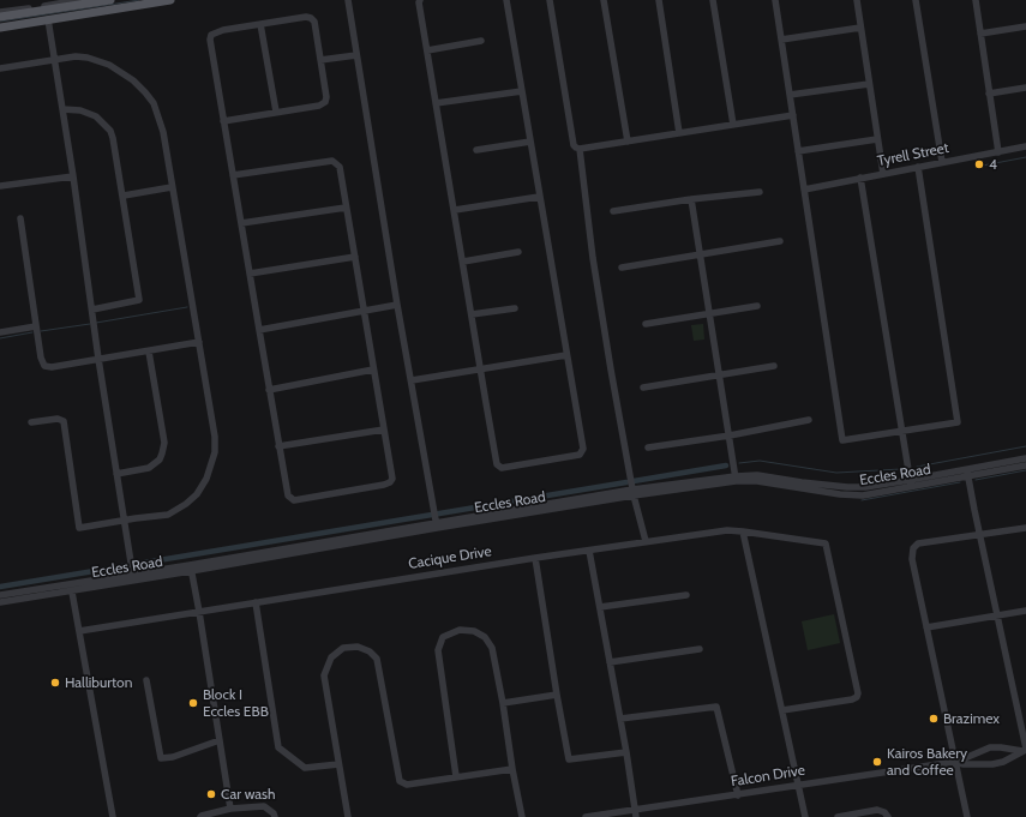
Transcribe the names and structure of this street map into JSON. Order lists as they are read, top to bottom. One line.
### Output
{"streets":{"street":["Tyrell Street","Eccles Road","Cacique Drive","Falcon Drive"]},"places":["4","Halliburton","Block I Eccles EBB","Brazimex","Kairos Bakery and Coffee","Car wash"]}
